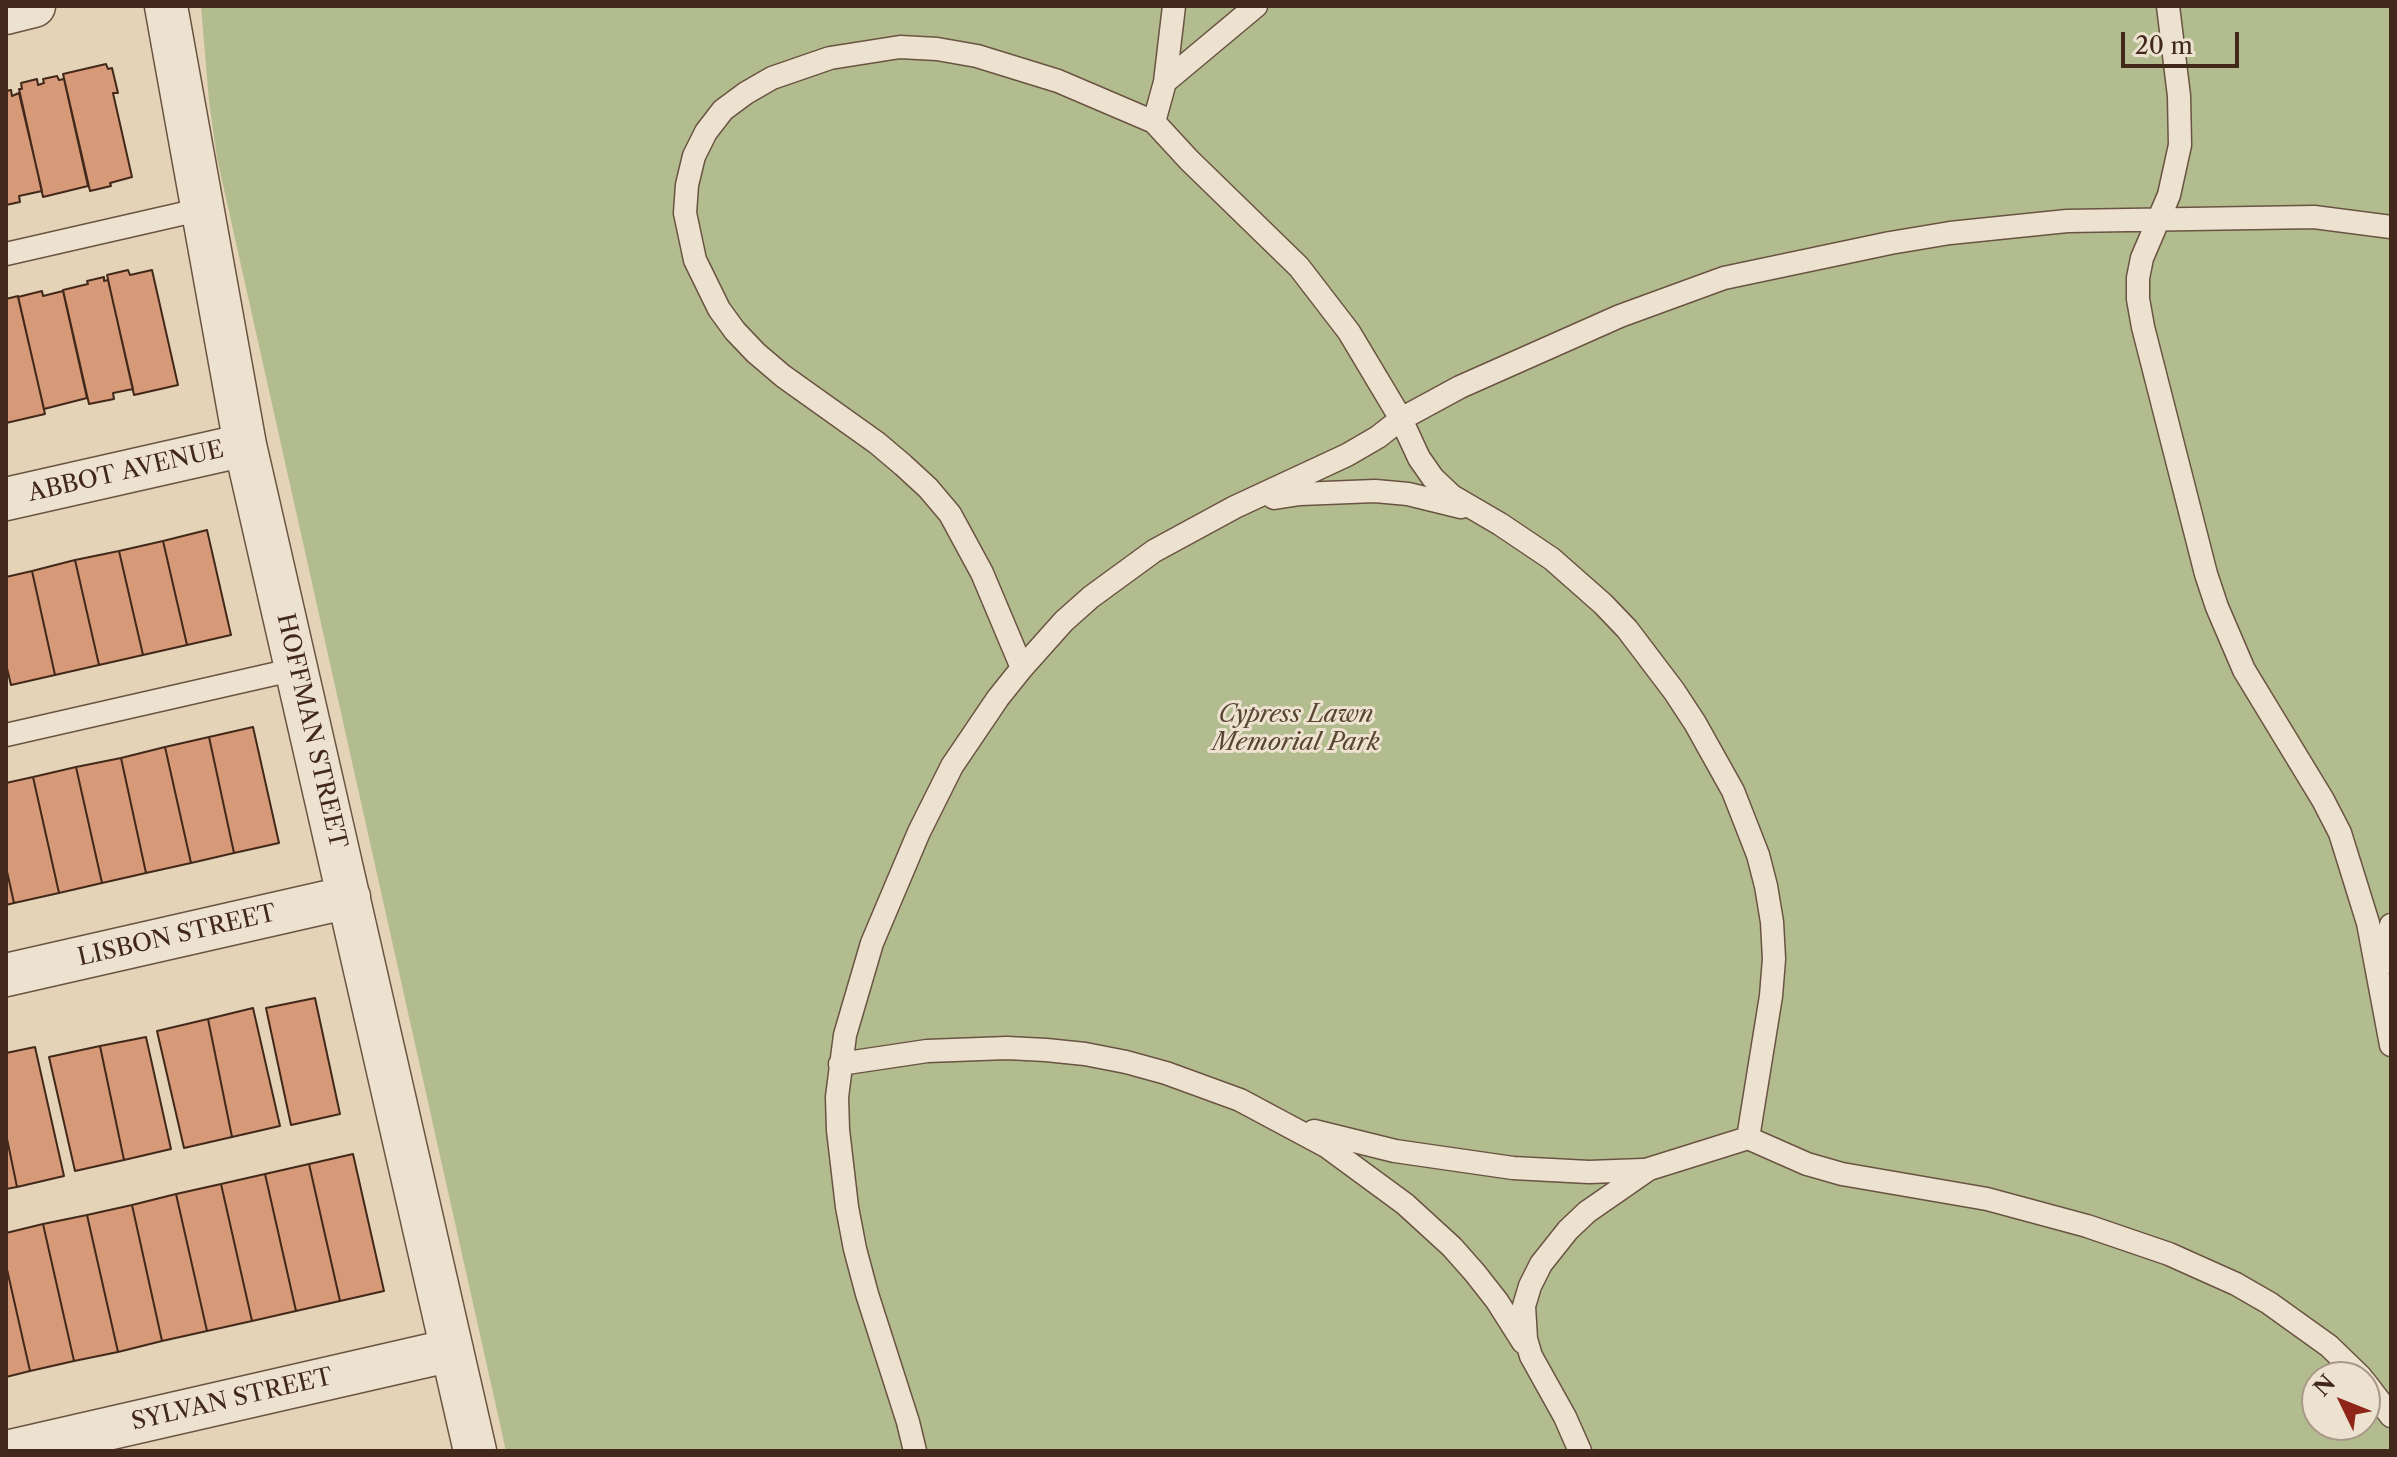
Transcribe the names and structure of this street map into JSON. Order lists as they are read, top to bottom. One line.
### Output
{"streets":{"street":["ABBOT AVENUE","HOFFMAN STREET","LISBON STREET","SYLVAN STREET"]},"crossings":[["ABBOT AVENUE","HOFFMAN STREET"],["HOFFMAN STREET","LISBON STREET"],["HOFFMAN STREET","SYLVAN STREET"]],"parks":["Cypress Lawn Memorial Park"],"scale_bar":"20 m","north":"top left"}
